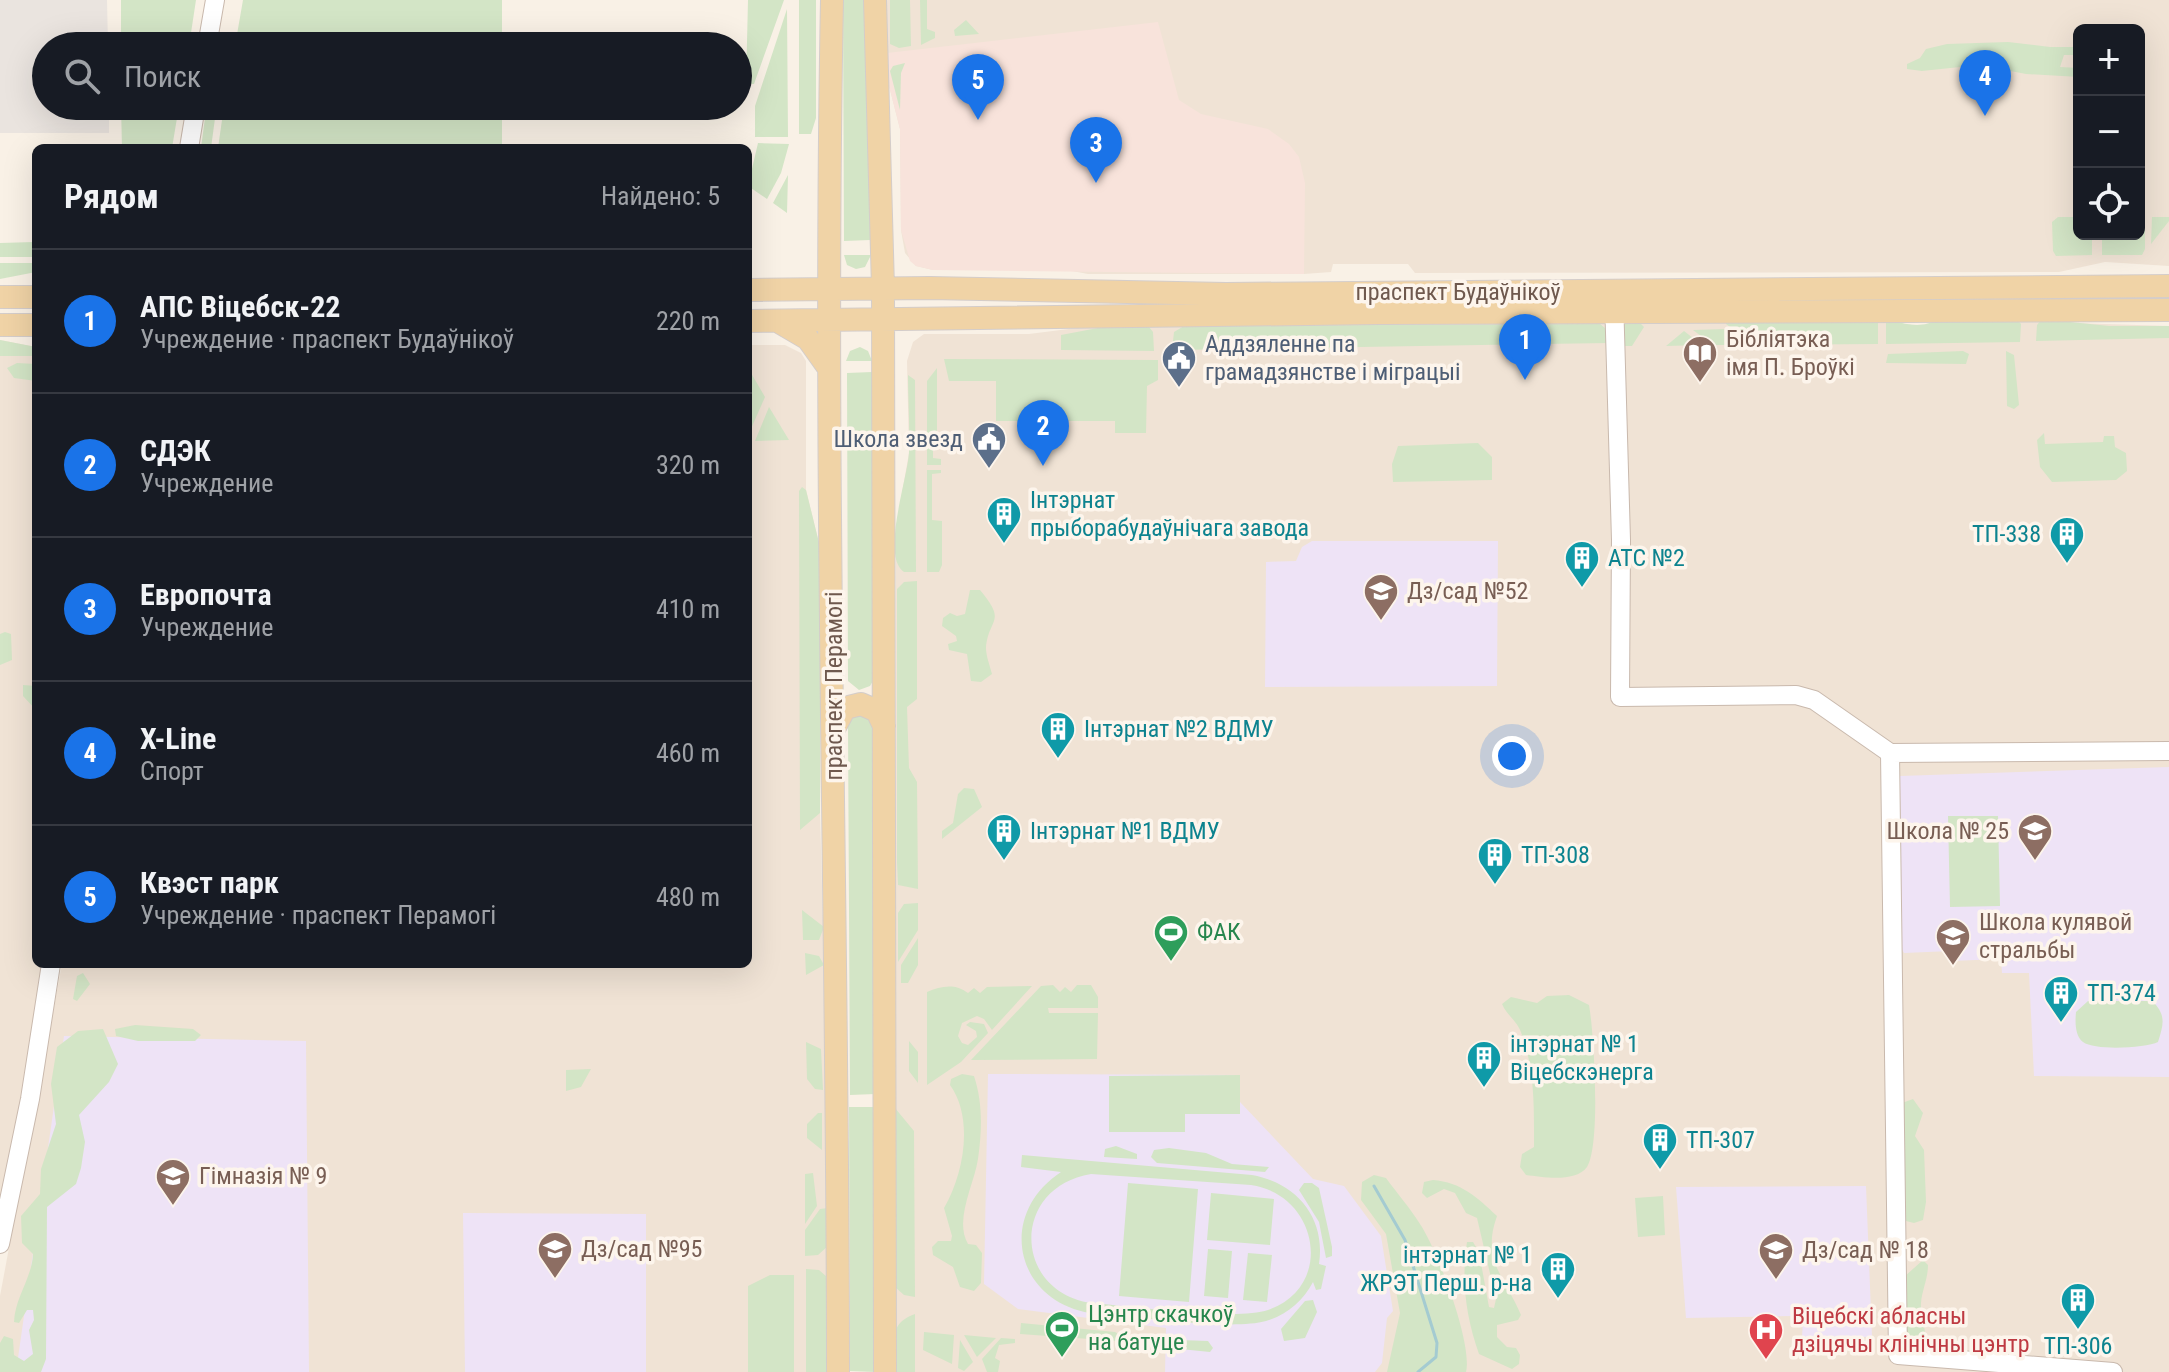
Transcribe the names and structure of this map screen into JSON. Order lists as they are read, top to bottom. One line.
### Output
{"streets":{"main road":["праспект Будаўнікоў","праспект Перамогі"]},"crossings":[["праспект Будаўнікоў","праспект Перамогі"]],"places":{"library":["Бібліятэка імя П. Броўкі"],"public building":["Аддзяленне па грамадзянстве і міграцыі","Школа звезд"],"building":["Інтэрнат прыборабудаўнічага завода","ТП-338","АТС №2","Інтэрнат №2 ВДМУ","Інтэрнат №1 ВДМУ","ТП-308","ТП-374","інтэрнат № 1 Віцебскэнерга","ТП-307","інтэрнат № 1 ЖРЭТ Перш. р-на","ТП-306"],"school or university":["Дз/сад №52","Школа № 25","Школа кулявой стральбы","Гімназія № 9","Дз/сад №95","Дз/сад № 18"],"sports":["ФАК","Цэнтр скачкоў на батуце"],"hospital":["Віцебскі абласны дзіцячы клінічны цэнтр"]},"page":{"map_buttons":["+","−"],"search":"Поиск","pins":["4","5","3","1","2"],"heading":["Рядом","Найдено: 5"],"list":[{"mark":"1","name":"АПС Віцебск-22","note":"Учреждение · праспект Будаўнікоў","value":"220 m"},{"mark":"2","name":"СДЭК","note":"Учреждение","value":"320 m"},{"mark":"3","name":"Европочта","note":"Учреждение","value":"410 m"},{"mark":"4","name":"X-Line","note":"Спорт","value":"460 m"},{"mark":"5","name":"Квэст парк","note":"Учреждение · праспект Перамогі","value":"480 m"}]}}
